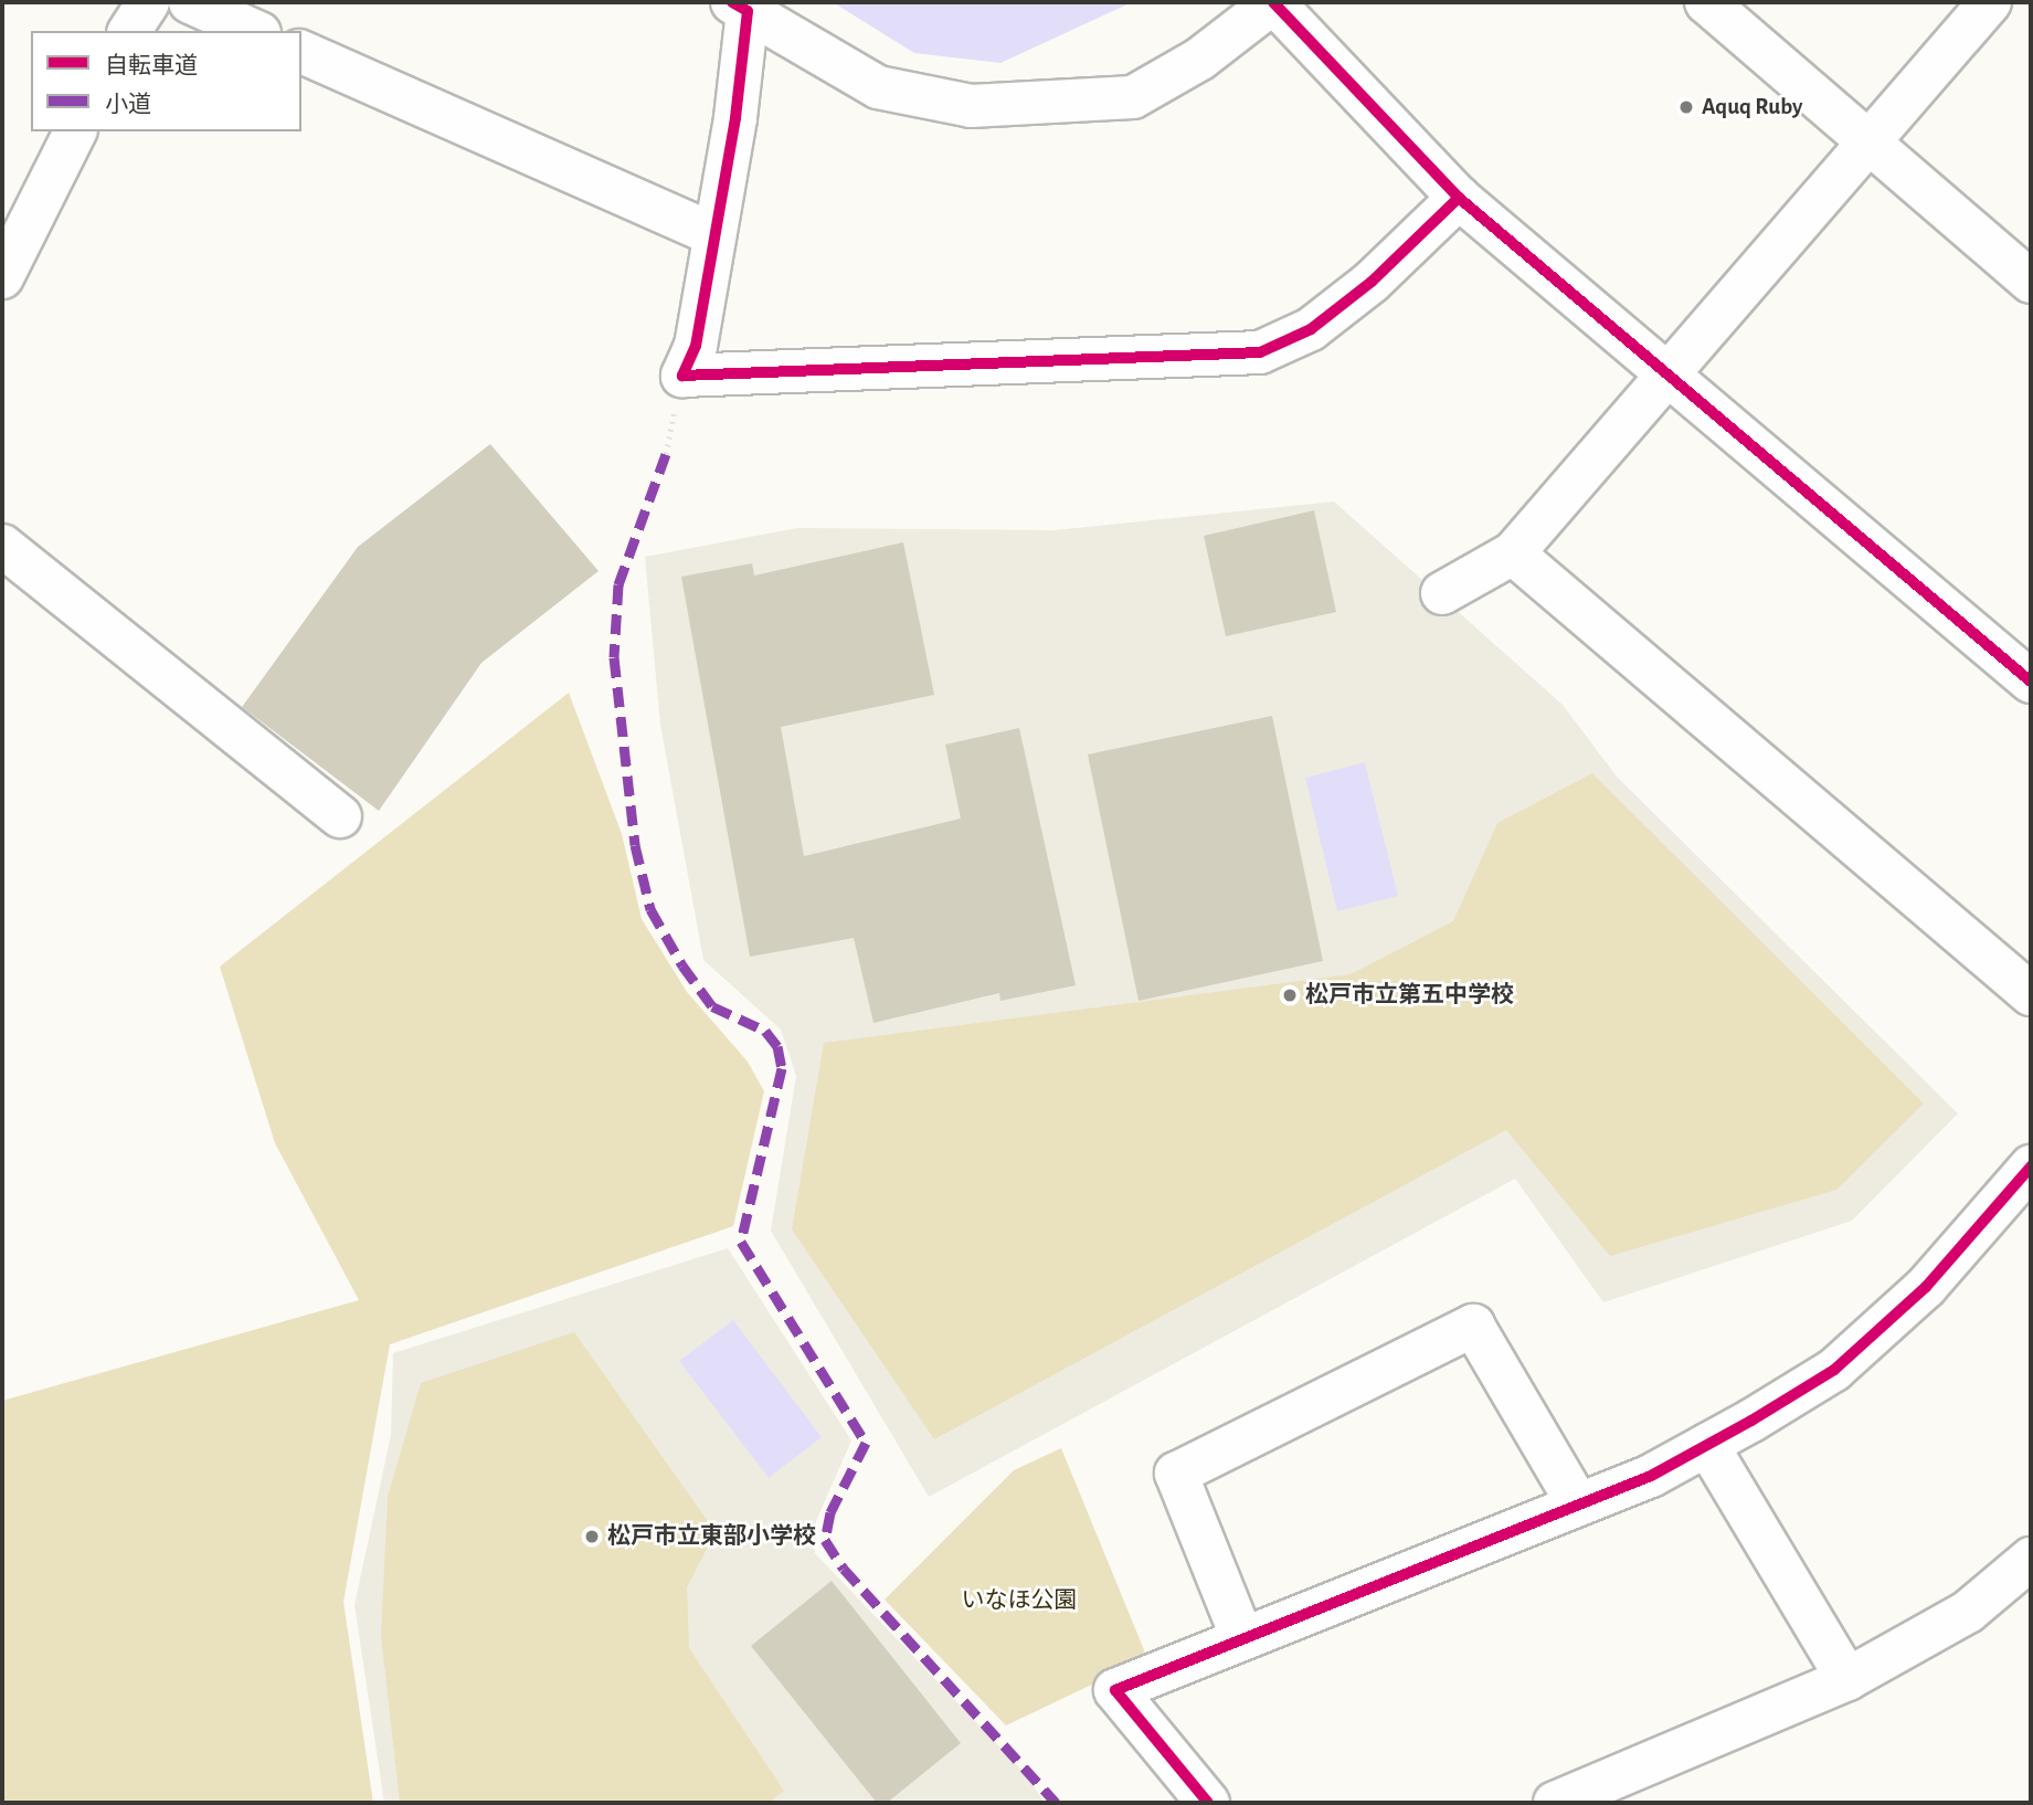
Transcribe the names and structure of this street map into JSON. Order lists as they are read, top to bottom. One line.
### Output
{"parks":["いなほ公園"],"places":["Aquq Ruby","松戸市立第五中学校","松戸市立東部小学校"],"legend":["自転車道","小道"]}
